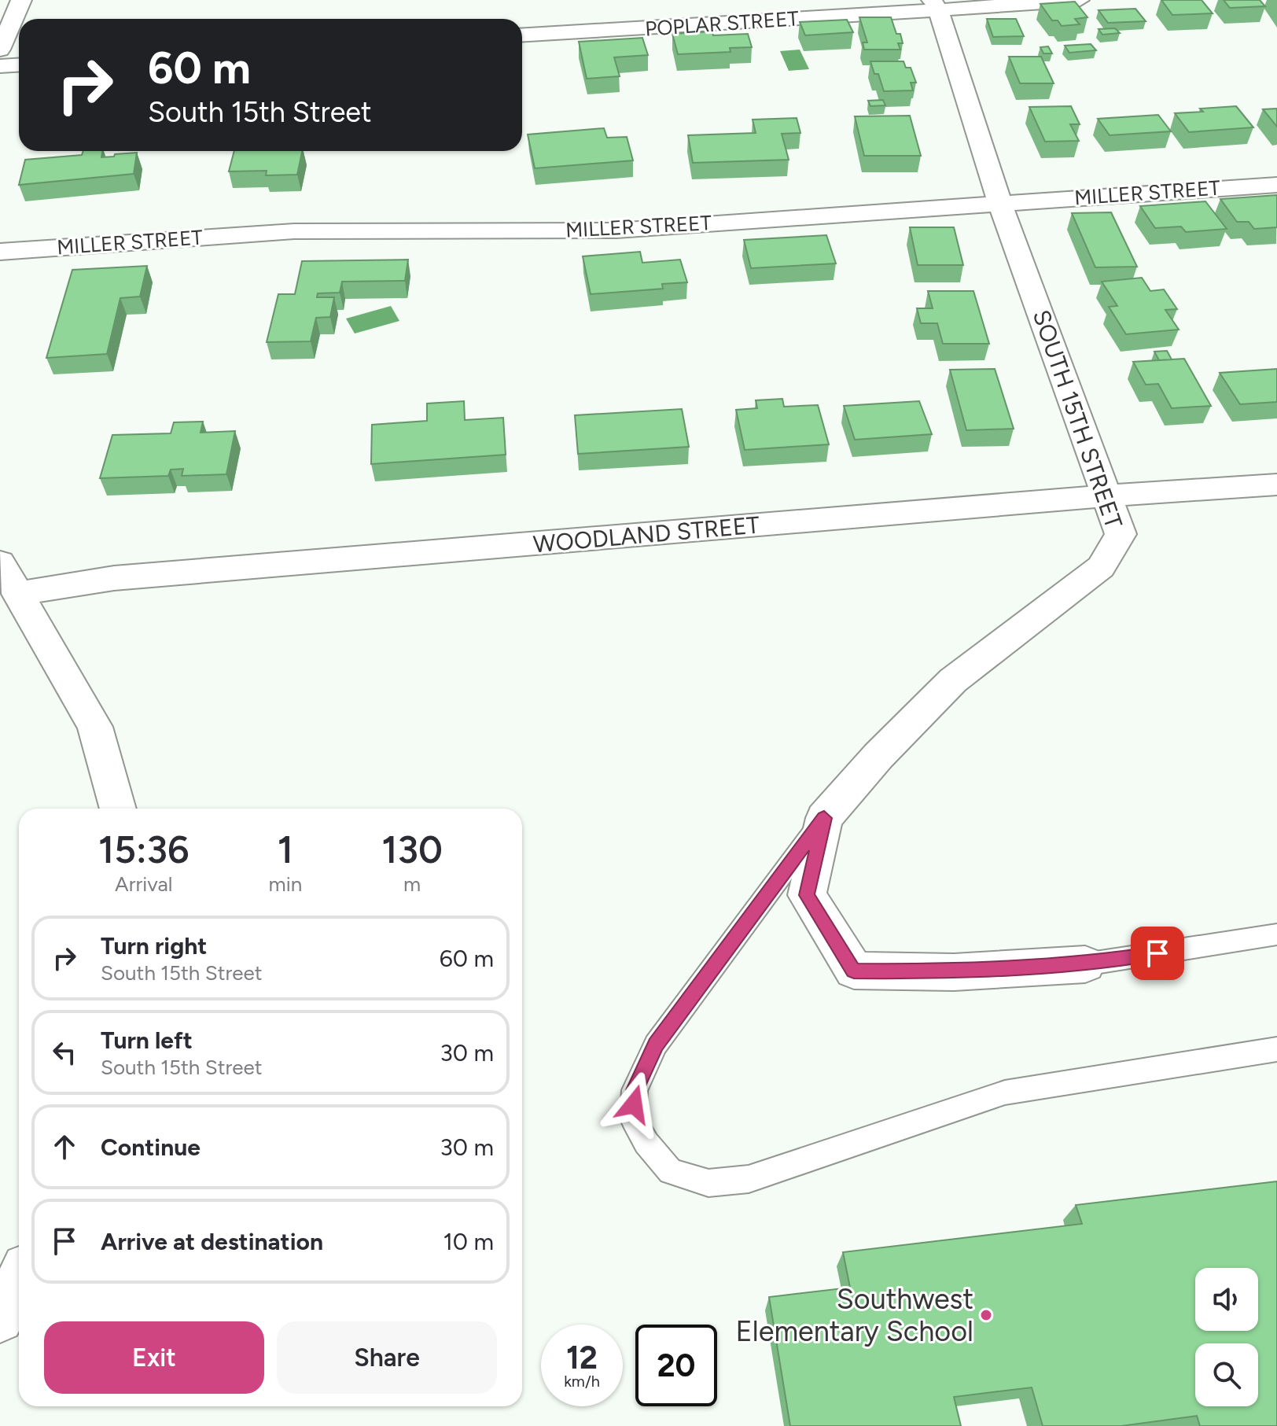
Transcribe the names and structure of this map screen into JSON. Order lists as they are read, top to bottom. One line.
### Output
{"streets":{"street":["POPLAR STREET","MILLER STREET","SOUTH 15TH STREET","WOODLAND STREET"]},"crossings":[["POPLAR STREET","SOUTH 15TH STREET"],["MILLER STREET","SOUTH 15TH STREET"],["SOUTH 15TH STREET","WOODLAND STREET"]],"places":["Southwest Elementary School"],"page":{"turn":["60 m","South 15th Street"],"eta":["15:36","Arrival","1","min","130","m"],"list":[{"name":"Turn right","note":"South 15th Street","value":"60 m"},{"name":"Turn left","note":"South 15th Street","value":"30 m"},{"name":"Continue","value":"30 m"},{"name":"Arrive at destination","value":"10 m"}],"buttons":["Exit","Share"],"speed":"12 km/h","limit":"20"}}
